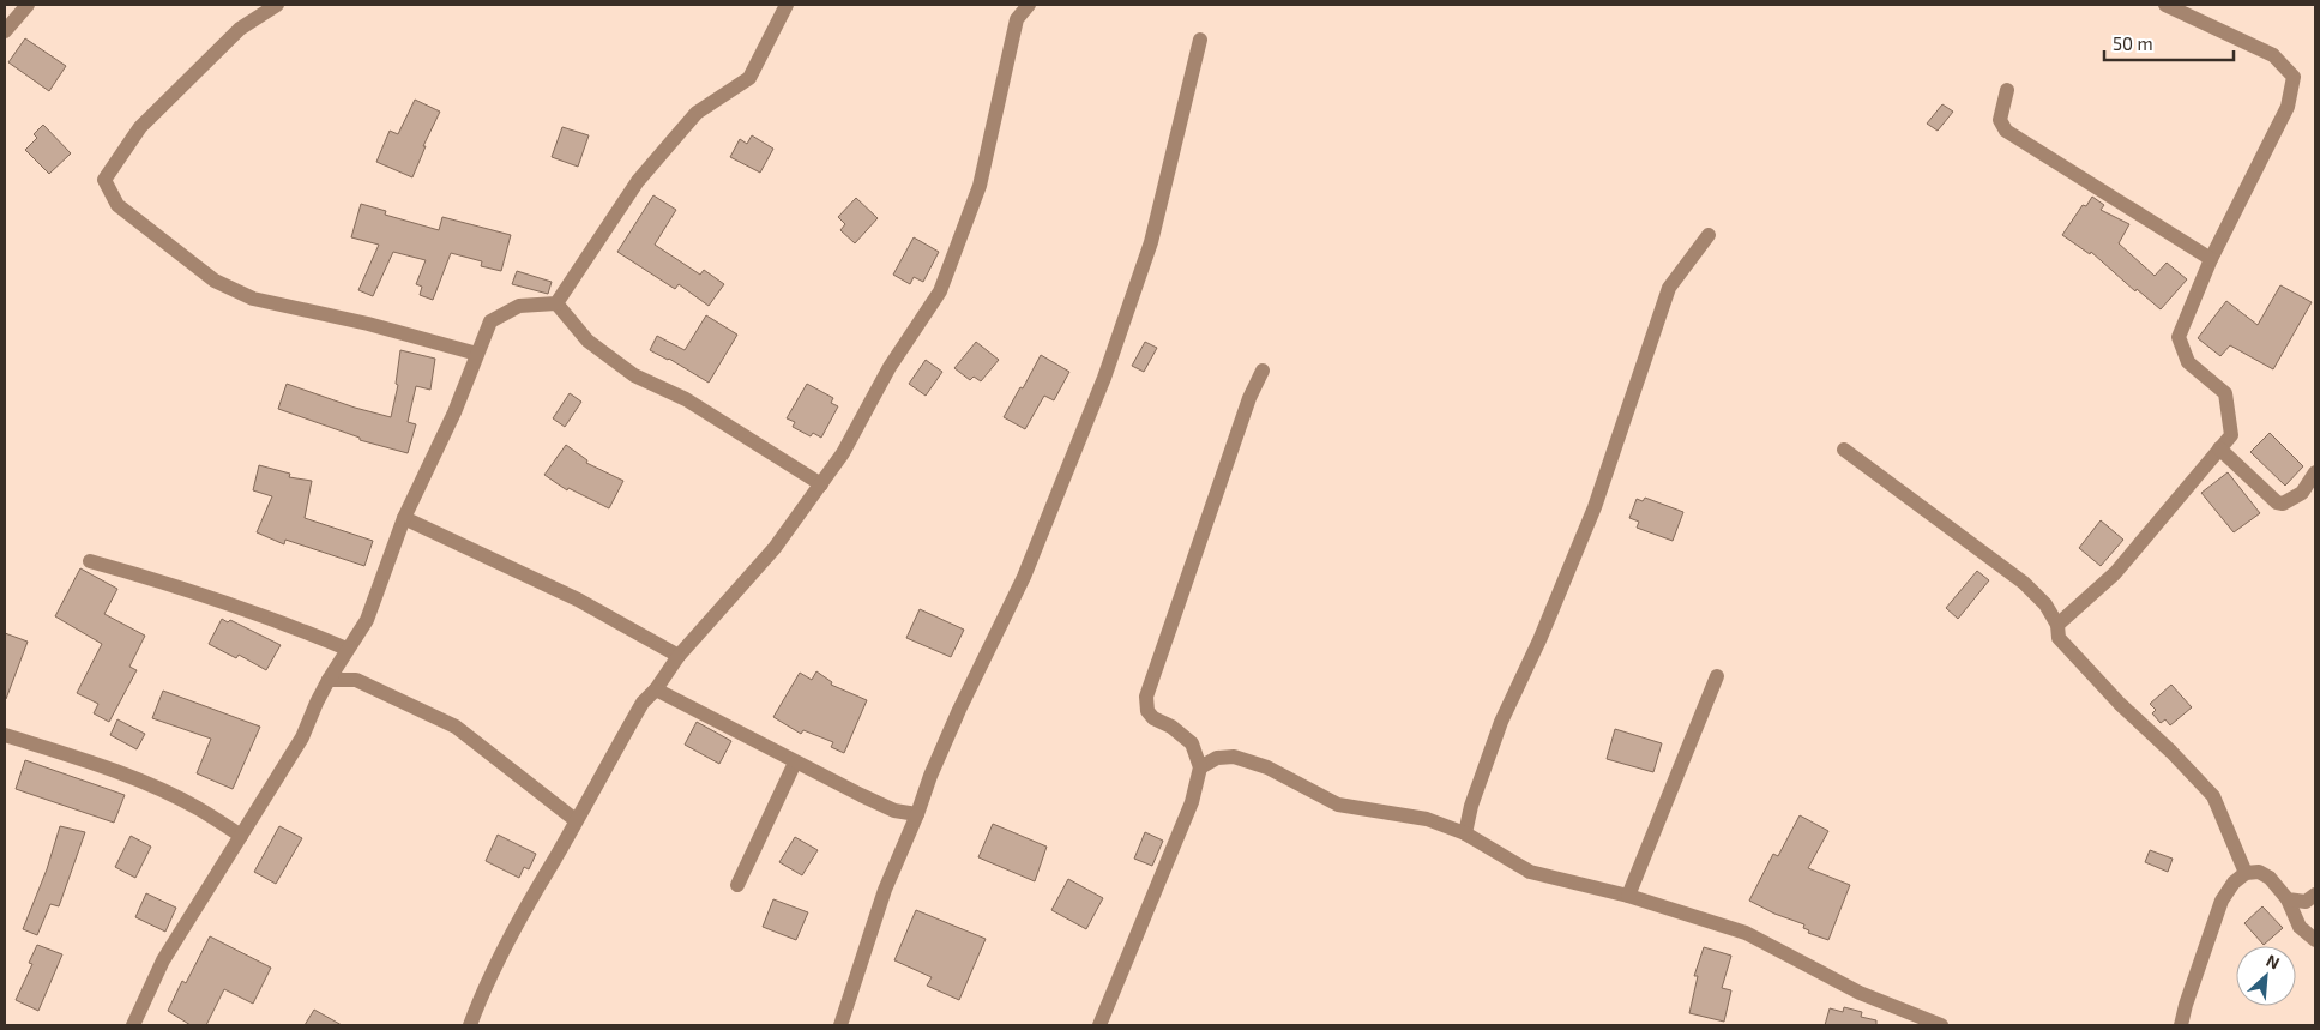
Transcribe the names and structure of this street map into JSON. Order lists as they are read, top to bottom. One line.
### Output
{"scale_bar":"50 m","north":"top right"}
